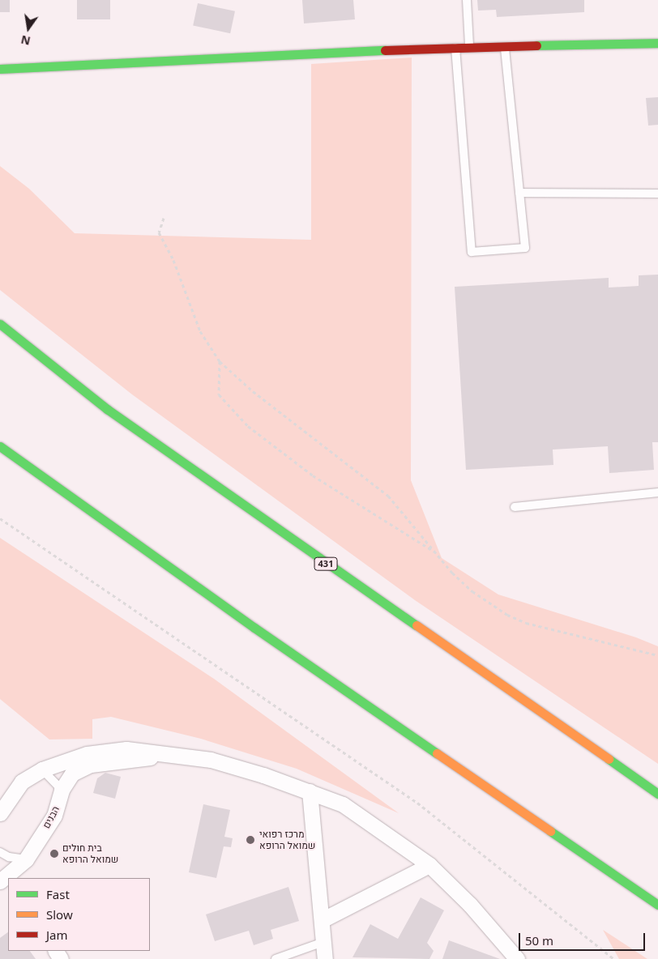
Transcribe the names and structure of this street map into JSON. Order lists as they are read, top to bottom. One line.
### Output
{"streets":{"main road":["431"],"street":["הבנים"]},"places":["מרכז רפואי שמואל הרופא","בית חולים שמואל הרופא"],"legend":["Fast","Slow","Jam"],"scale_bar":"50 m","north":"bottom"}
